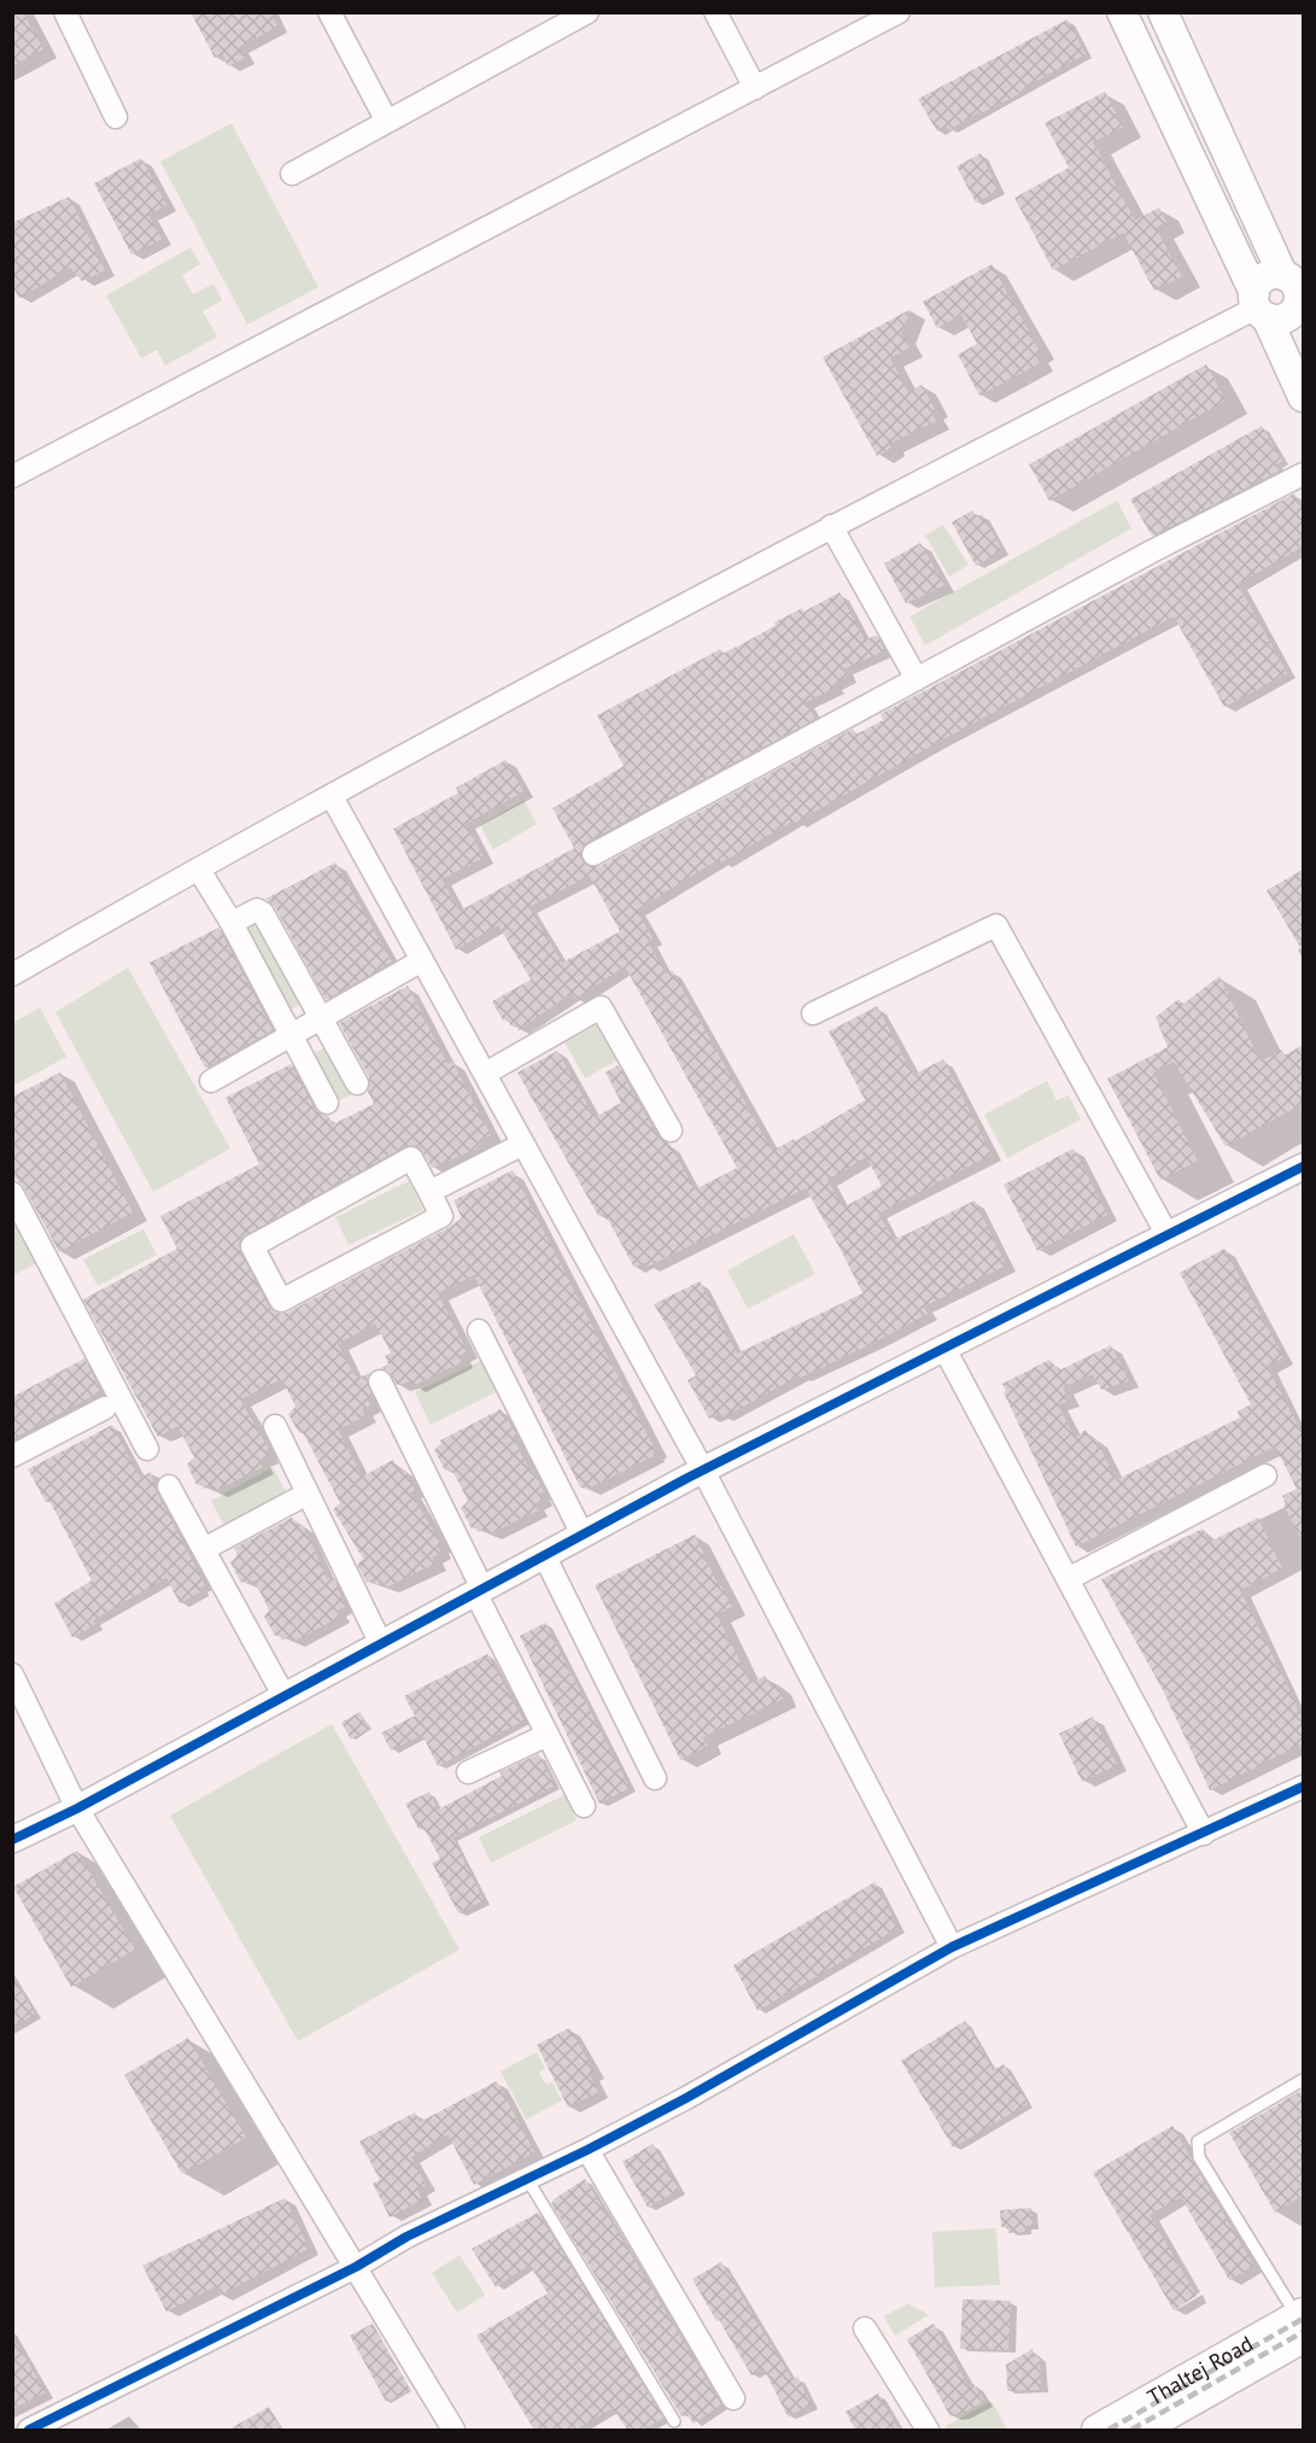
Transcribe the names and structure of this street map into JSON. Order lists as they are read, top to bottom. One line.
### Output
{"streets":{"main road":["Thaltej Road"]}}
